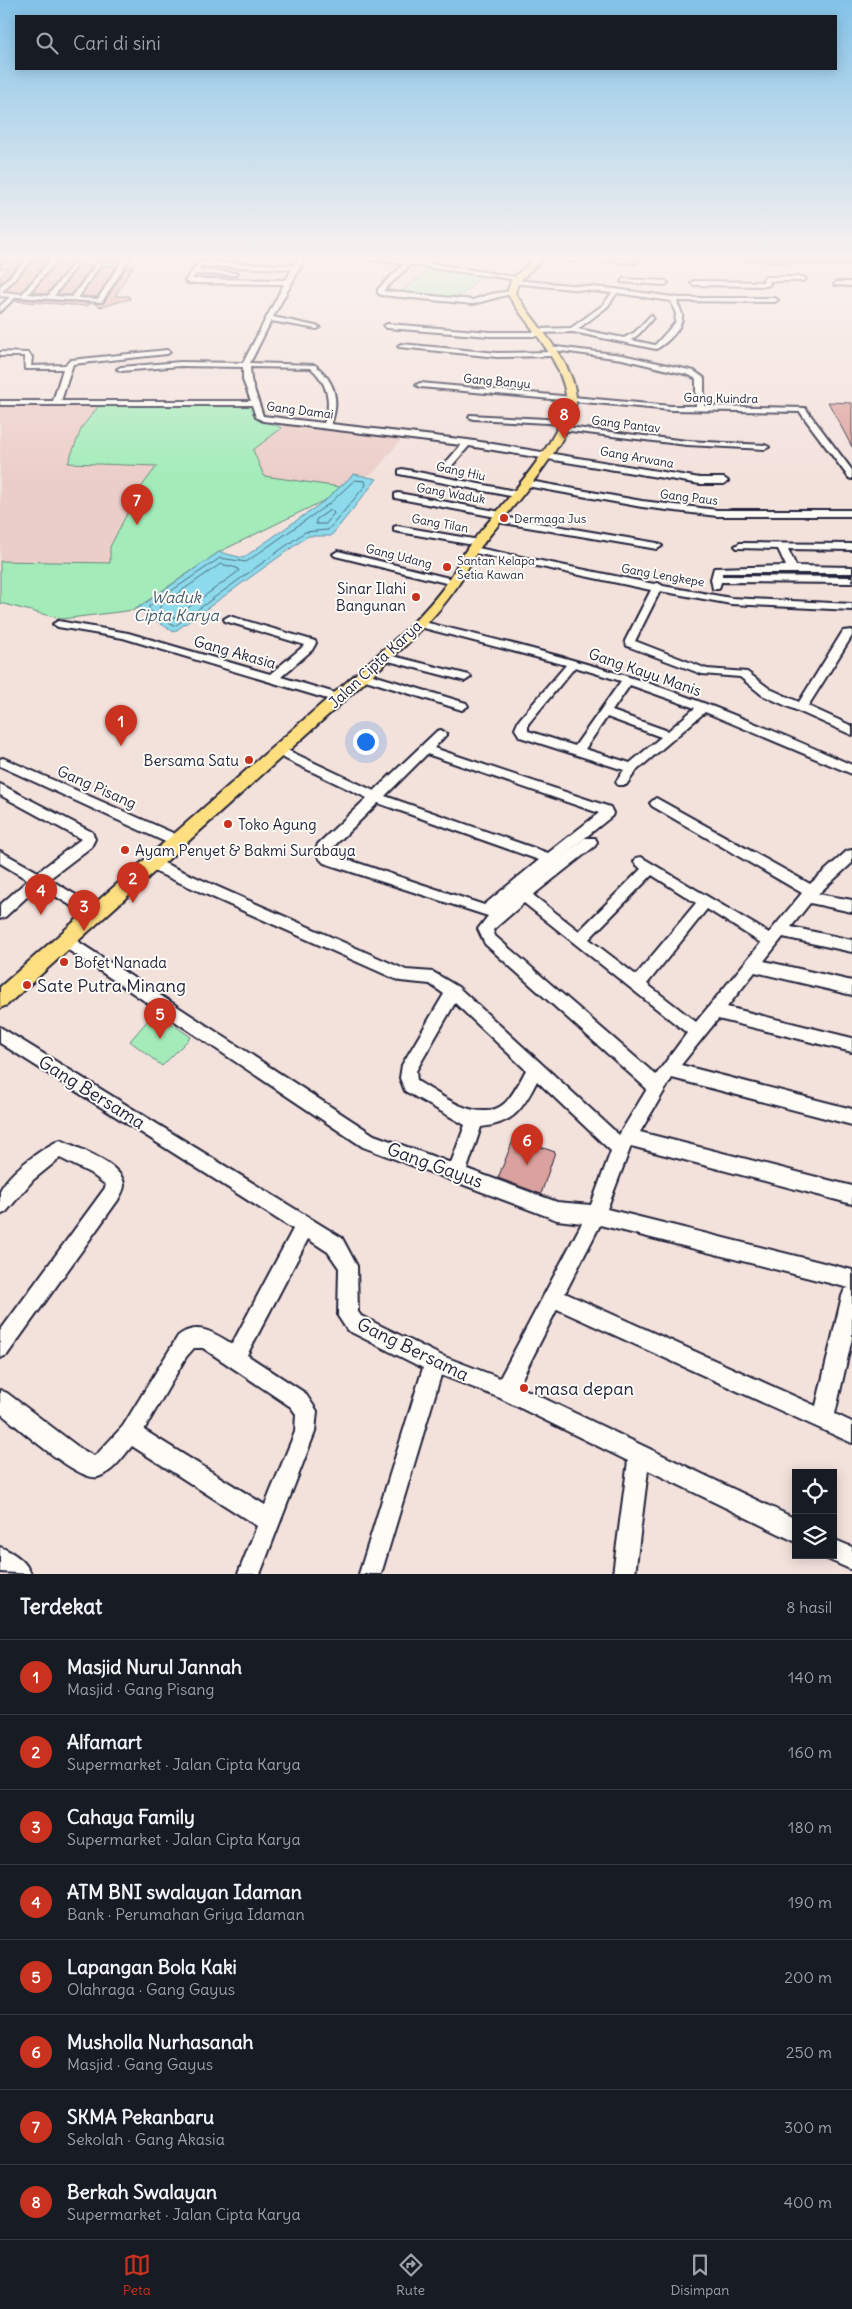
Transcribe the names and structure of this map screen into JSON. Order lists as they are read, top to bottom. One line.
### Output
{"streets":{"main road":["Jalan Cipta Karya"],"street":["Gang Banyu","Gang Kuindra","Gang Damai","Gang Pantav","Gang Arwana","Gang Hiu","Gang Waduk","Gang Paus","Gang Tilan","Gang Udang","Gang Lengkepe","Gang Akasia","Gang Kayu Manis","Gang Pisang","Gang Bersama","Gang Gayus"]},"crossings":[["Gang Banyu","Gang Kuindra"],["Gang Banyu","Jalan Cipta Karya"],["Gang Kuindra","Jalan Cipta Karya"],["Gang Damai","Gang Arwana"],["Gang Damai","Jalan Cipta Karya"],["Gang Pantav","Jalan Cipta Karya"],["Gang Arwana","Jalan Cipta Karya"],["Gang Hiu","Gang Paus"],["Gang Hiu","Jalan Cipta Karya"],["Gang Waduk","Jalan Cipta Karya"],["Gang Paus","Jalan Cipta Karya"],["Gang Tilan","Gang Lengkepe"],["Gang Tilan","Jalan Cipta Karya"],["Gang Udang","Jalan Cipta Karya"],["Gang Lengkepe","Jalan Cipta Karya"],["Gang Akasia","Jalan Cipta Karya"],["Jalan Cipta Karya","Gang Kayu Manis"],["Jalan Cipta Karya","Gang Pisang"],["Jalan Cipta Karya","Gang Gayus"]],"water":["Waduk Cipta Karya"],"places":["Dermaga Jus","Santan Kelapa Setia Kawan","Sinar Ilahi Bangunan","Bersama Satu","Toko Agung","Ayam Penyet & Bakmi Surabaya","Bofet Nanada","Sate Putra Minang","masa depan"],"page":{"search":"Cari di sini","pins":["8","7","1","2","4","3","5","6"],"heading":["Terdekat","8 hasil"],"list":[{"mark":"1","name":"Masjid Nurul Jannah","note":"Masjid · Gang Pisang","value":"140 m"},{"mark":"2","name":"Alfamart","note":"Supermarket · Jalan Cipta Karya","value":"160 m"},{"mark":"3","name":"Cahaya Family","note":"Supermarket · Jalan Cipta Karya","value":"180 m"},{"mark":"4","name":"ATM BNI swalayan Idaman","note":"Bank · Perumahan Griya Idaman","value":"190 m"},{"mark":"5","name":"Lapangan Bola Kaki","note":"Olahraga · Gang Gayus","value":"200 m"},{"mark":"6","name":"Musholla Nurhasanah","note":"Masjid · Gang Gayus","value":"250 m"},{"mark":"7","name":"SKMA Pekanbaru","note":"Sekolah · Gang Akasia","value":"300 m"},{"mark":"8","name":"Berkah Swalayan","note":"Supermarket · Jalan Cipta Karya","value":"400 m"}],"nav":["Peta","Rute","Disimpan"]}}
